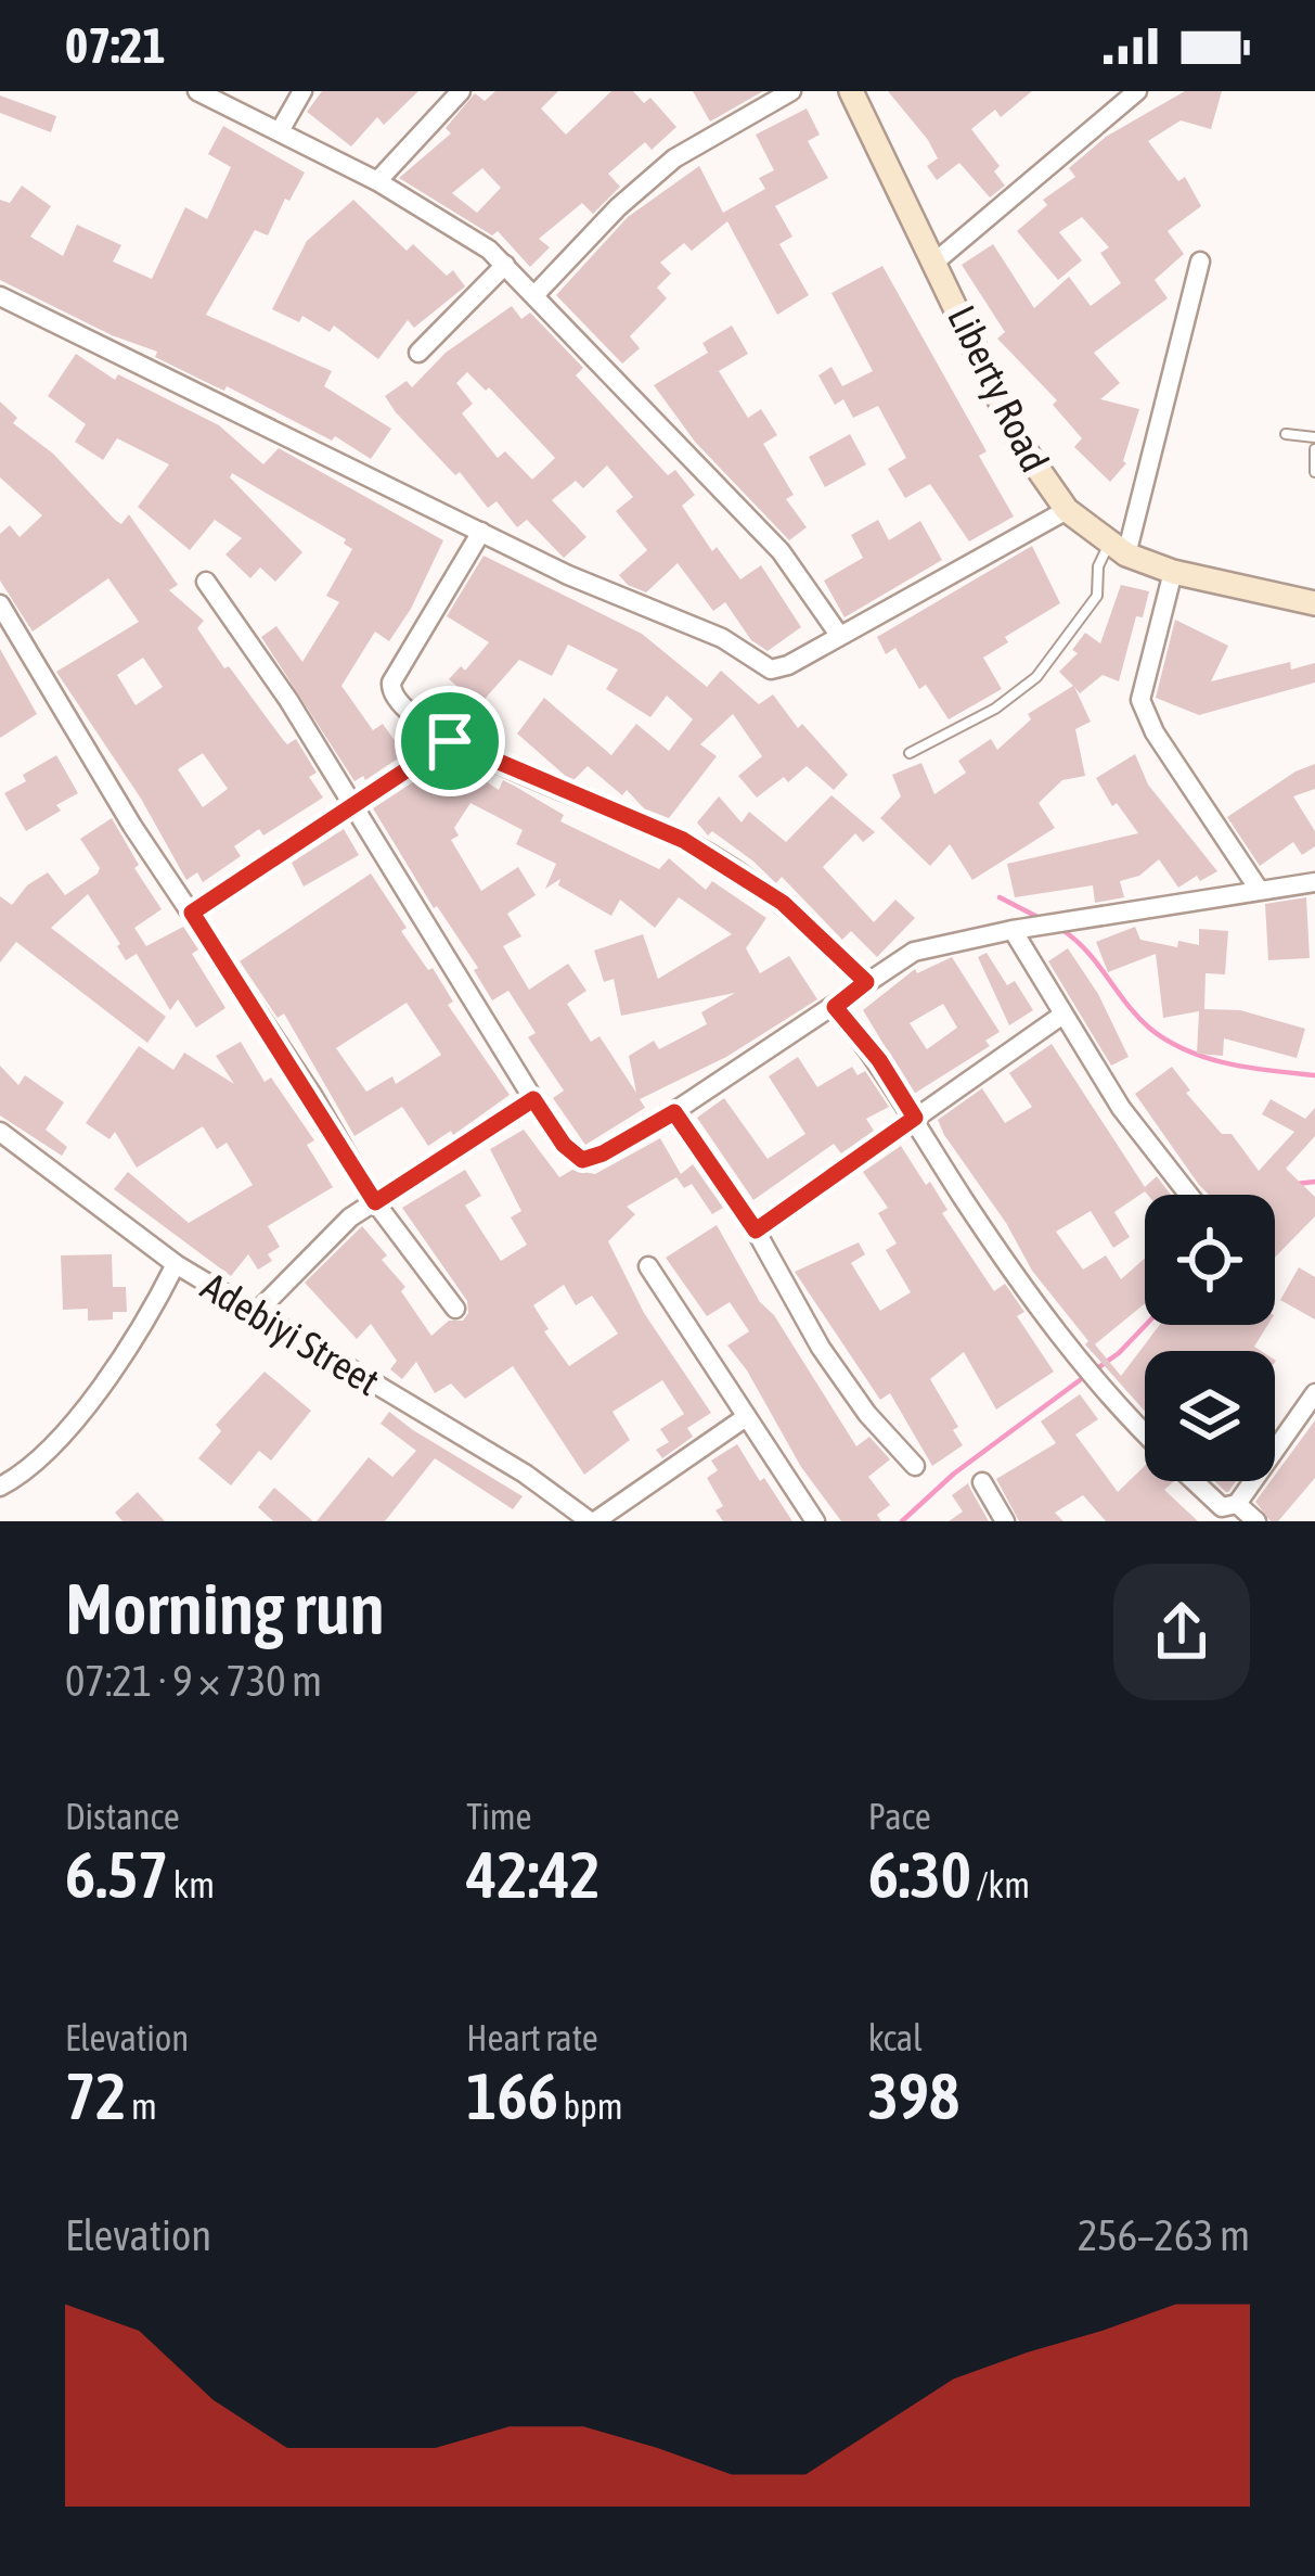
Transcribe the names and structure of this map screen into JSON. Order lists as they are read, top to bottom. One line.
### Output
{"streets":{"street":["Liberty Road","Adebiyi Street"]},"page":{"status":"07:21","heading":["Morning run","07:21 · 9 × 730 m"],"stats":[["Distance","6.57 km"],["Time","42:42"],["Pace","6:30 /km"],["Elevation","72 m"],["Heart rate","166 bpm"],["kcal","398"]],"chart":["Elevation","256–263 m"]}}
